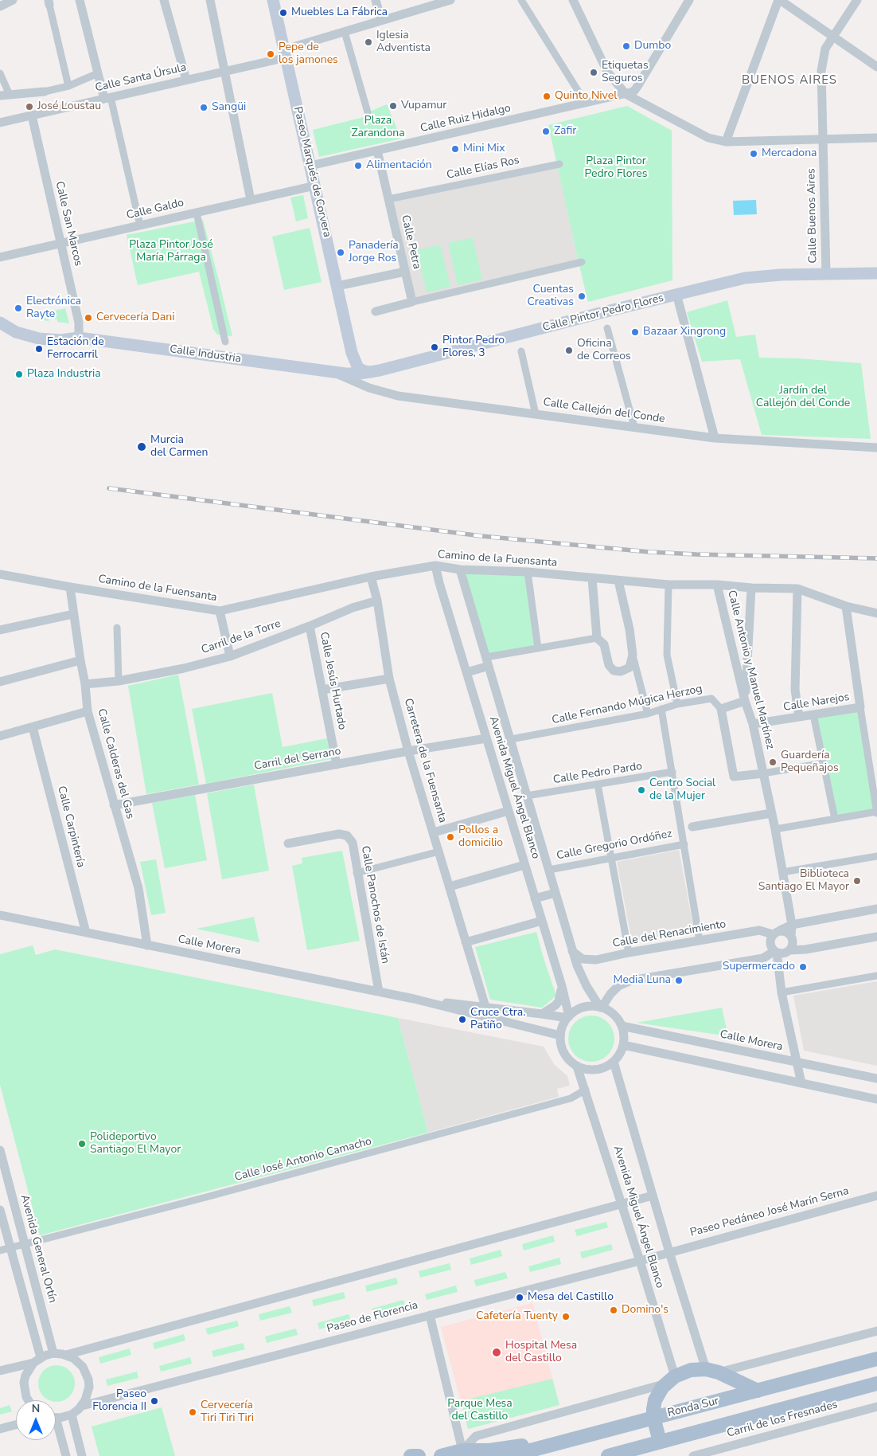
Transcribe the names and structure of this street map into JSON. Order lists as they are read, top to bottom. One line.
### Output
{"streets":{"main road":["Paseo Marqués de Corvera","Calle Pintor Pedro Flores","Calle Industria","Ronda Sur"],"street":["Calle Santa Úrsula","Calle Ruiz Hidalgo","Calle Elías Ros","Calle Galdo","Calle Buenos Aires","Calle San Marcos","Calle Petra","Calle Callejón del Conde","Camino de la Fuensanta","Carril de la Torre","Calle Antonio y Manuel Martínez","Calle Jesús Hurtado","Calle Narejos","Calle Fernando Múgica Herzog","Carril del Serrano","Carretera de la Fuensanta","Calle Calderas del Gas","Calle Pedro Pardo","Avenida Miguel Ángel Blanco","Calle Carpintería","Calle Gregorio Ordóñez","Calle Panochos de Istán","Calle del Renacimiento","Calle Morera","Calle José Antonio Camacho","Paseo Pedáneo José Marín Serna","Avenida General Ortín","Paseo de Florencia","Carril de los Fresnades"]},"crossings":[["Calle Santa Úrsula","Paseo Marqués de Corvera"],["Calle Santa Úrsula","Calle San Marcos"],["Calle Ruiz Hidalgo","Paseo Marqués de Corvera"],["Calle Ruiz Hidalgo","Calle Petra"],["Calle Elías Ros","Calle Petra"],["Paseo Marqués de Corvera","Calle Galdo"],["Paseo Marqués de Corvera","Calle Pintor Pedro Flores"],["Paseo Marqués de Corvera","Calle Industria"],["Paseo Marqués de Corvera","Calle Callejón del Conde"],["Calle Galdo","Calle San Marcos"],["Calle Buenos Aires","Calle Pintor Pedro Flores"],["Calle San Marcos","Calle Industria"],["Calle Pintor Pedro Flores","Calle Industria"],["Calle Pintor Pedro Flores","Calle Callejón del Conde"],["Calle Industria","Calle Callejón del Conde"],["Camino de la Fuensanta","Calle Antonio y Manuel Martínez"],["Camino de la Fuensanta","Carretera de la Fuensanta"],["Camino de la Fuensanta","Calle Calderas del Gas"],["Camino de la Fuensanta","Avenida Miguel Ángel Blanco"],["Carril de la Torre","Calle Jesús Hurtado"],["Carril de la Torre","Carretera de la Fuensanta"],["Carril de la Torre","Calle Calderas del Gas"],["Calle Antonio y Manuel Martínez","Calle Narejos"],["Calle Antonio y Manuel Martínez","Calle Gregorio Ordóñez"],["Calle Antonio y Manuel Martínez","Calle del Renacimiento"],["Calle Jesús Hurtado","Carril del Serrano"],["Calle Fernando Múgica Herzog","Avenida Miguel Ángel Blanco"],["Carril del Serrano","Carretera de la Fuensanta"],["Carril del Serrano","Calle Calderas del Gas"],["Carril del Serrano","Avenida Miguel Ángel Blanco"],["Carretera de la Fuensanta","Calle Morera"],["Calle Calderas del Gas","Calle Morera"],["Calle Pedro Pardo","Avenida Miguel Ángel Blanco"],["Avenida Miguel Ángel Blanco","Calle Gregorio Ordóñez"],["Avenida Miguel Ángel Blanco","Calle del Renacimiento"],["Avenida Miguel Ángel Blanco","Calle Morera"],["Avenida Miguel Ángel Blanco","Calle José Antonio Camacho"],["Avenida Miguel Ángel Blanco","Paseo Pedáneo José Marín Serna"],["Avenida Miguel Ángel Blanco","Paseo de Florencia"],["Calle Carpintería","Calle Morera"],["Calle Panochos de Istán","Calle Morera"],["Calle José Antonio Camacho","Avenida General Ortín"],["Paseo Pedáneo José Marín Serna","Paseo de Florencia"]],"districts":["BUENOS AIRES"],"parks":["Plaza Zarandona","Plaza Pintor Pedro Flores","Plaza Pintor José María Párraga","Jardín del Callejón del Conde","Parque Mesa del Castillo"],"places":["Muebles La Fábrica","Iglesia Adventista","Dumbo","Pepe de los jamones","Etiquetas Seguros","Quinto Nivel","Vupamur","José Loustau","Sangüi","Zafir","Mini Mix","Mercadona","Alimentación","Panadería Jorge Ros","Cuentas Creativas","Electrónica Rayte","Cervecería Dani","Bazaar Xingrong","Pintor Pedro Flores, 3","Estación de Ferrocarril","Oficina de Correos","Plaza Industria","Murcia del Carmen","Guardería Pequeñajos","Centro Social de la Mujer","Pollos a domicilio","Biblioteca Santiago El Mayor","Supermercado","Media Luna","Cruce Ctra. Patiño","Polideportivo Santiago El Mayor","Mesa del Castillo","Domino's","Cafetería Tuenty","Hospital Mesa del Castillo","Paseo Florencia II","Cervecería Tiri Tiri Tiri"],"north":"top"}
